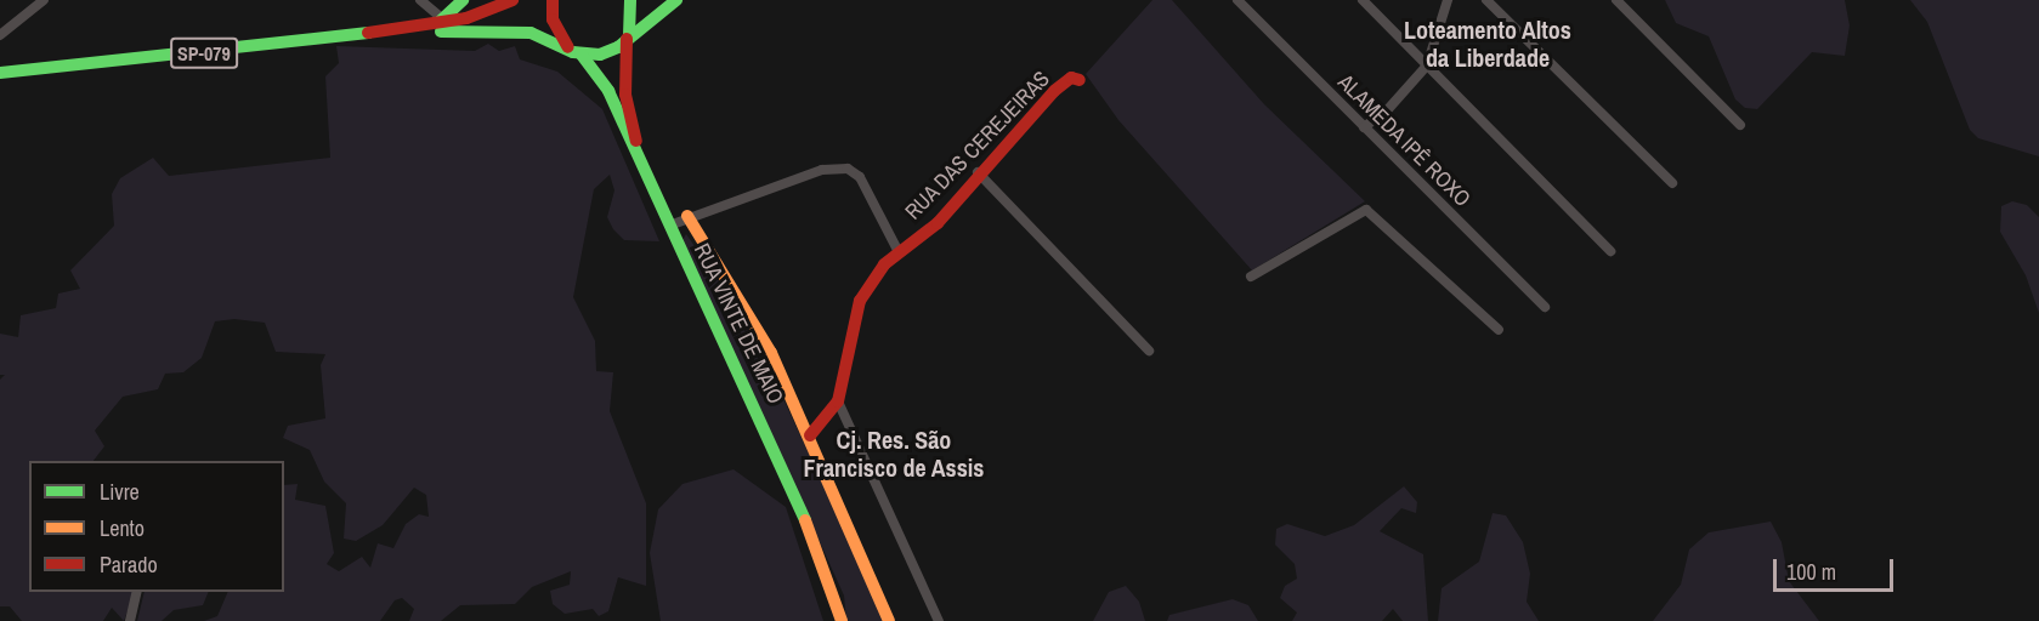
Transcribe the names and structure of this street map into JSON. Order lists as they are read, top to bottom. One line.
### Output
{"streets":{"main road":["SP-079","RUA DAS CEREJEIRAS","RUA VINTE DE MAIO"],"street":["ALAMEDA IPÊ ROXO"]},"crossings":[["SP-079","RUA VINTE DE MAIO"]],"districts":["Loteamento Altos da Liberdade","Cj. Res. São Francisco de Assis"],"legend":["Livre","Lento","Parado"],"scale_bar":"100 m"}
